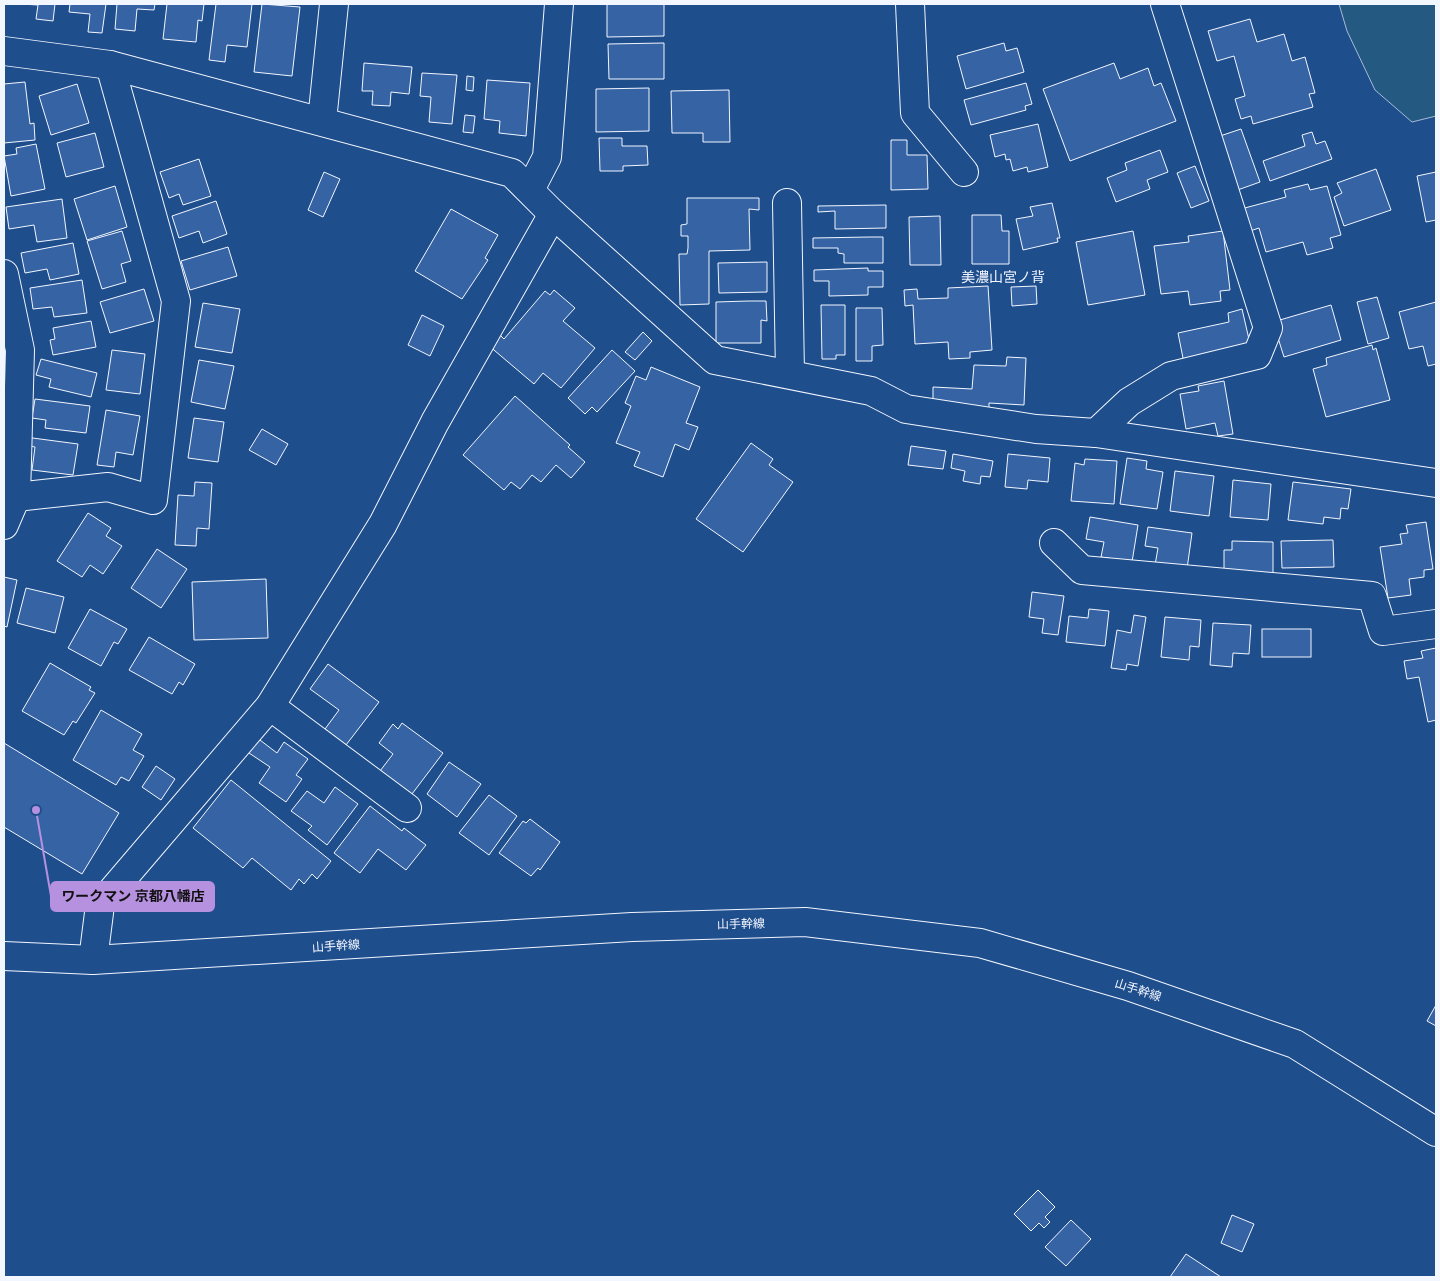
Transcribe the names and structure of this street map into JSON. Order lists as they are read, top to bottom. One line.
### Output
{"streets":{"street":["山手幹線"]},"districts":["美濃山宮ノ背"],"places":["ワークマン 京都八幡店"]}
